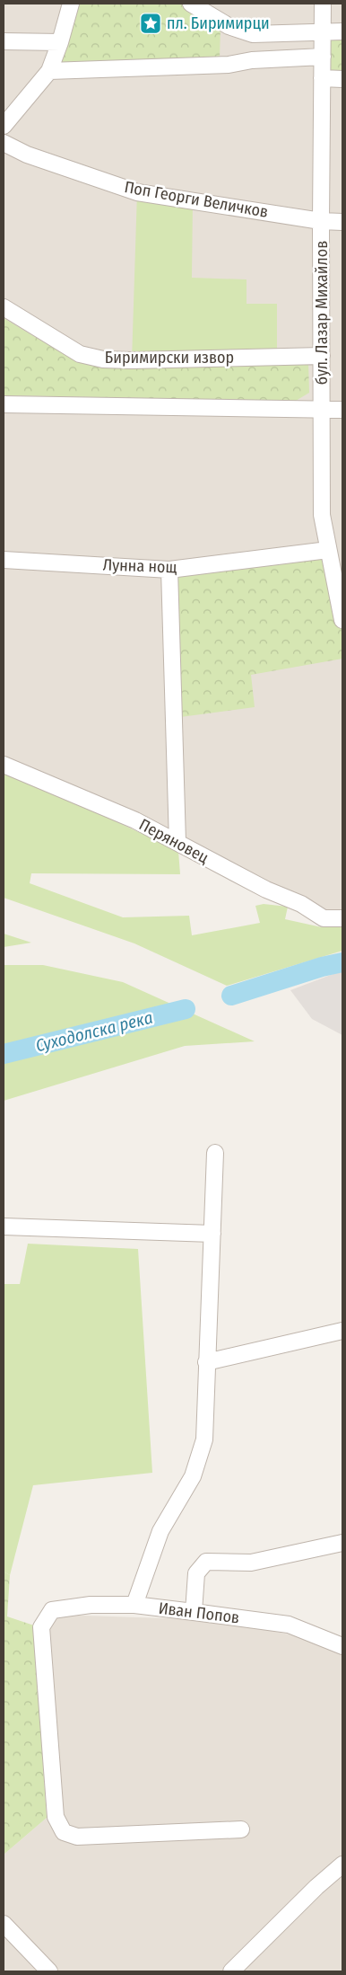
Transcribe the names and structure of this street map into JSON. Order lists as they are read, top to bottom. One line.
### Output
{"streets":{"street":["Поп Георги Величков","бул. Лазар Михайлов","Биримирски извор","Лунна нощ","Перяновец","Иван Попов"]},"crossings":[["Поп Георги Величков","бул. Лазар Михайлов"],["бул. Лазар Михайлов","Биримирски извор"],["бул. Лазар Михайлов","Лунна нощ"]],"water":["Суходолска река"],"places":{"place":["пл. Биримирци"]}}
